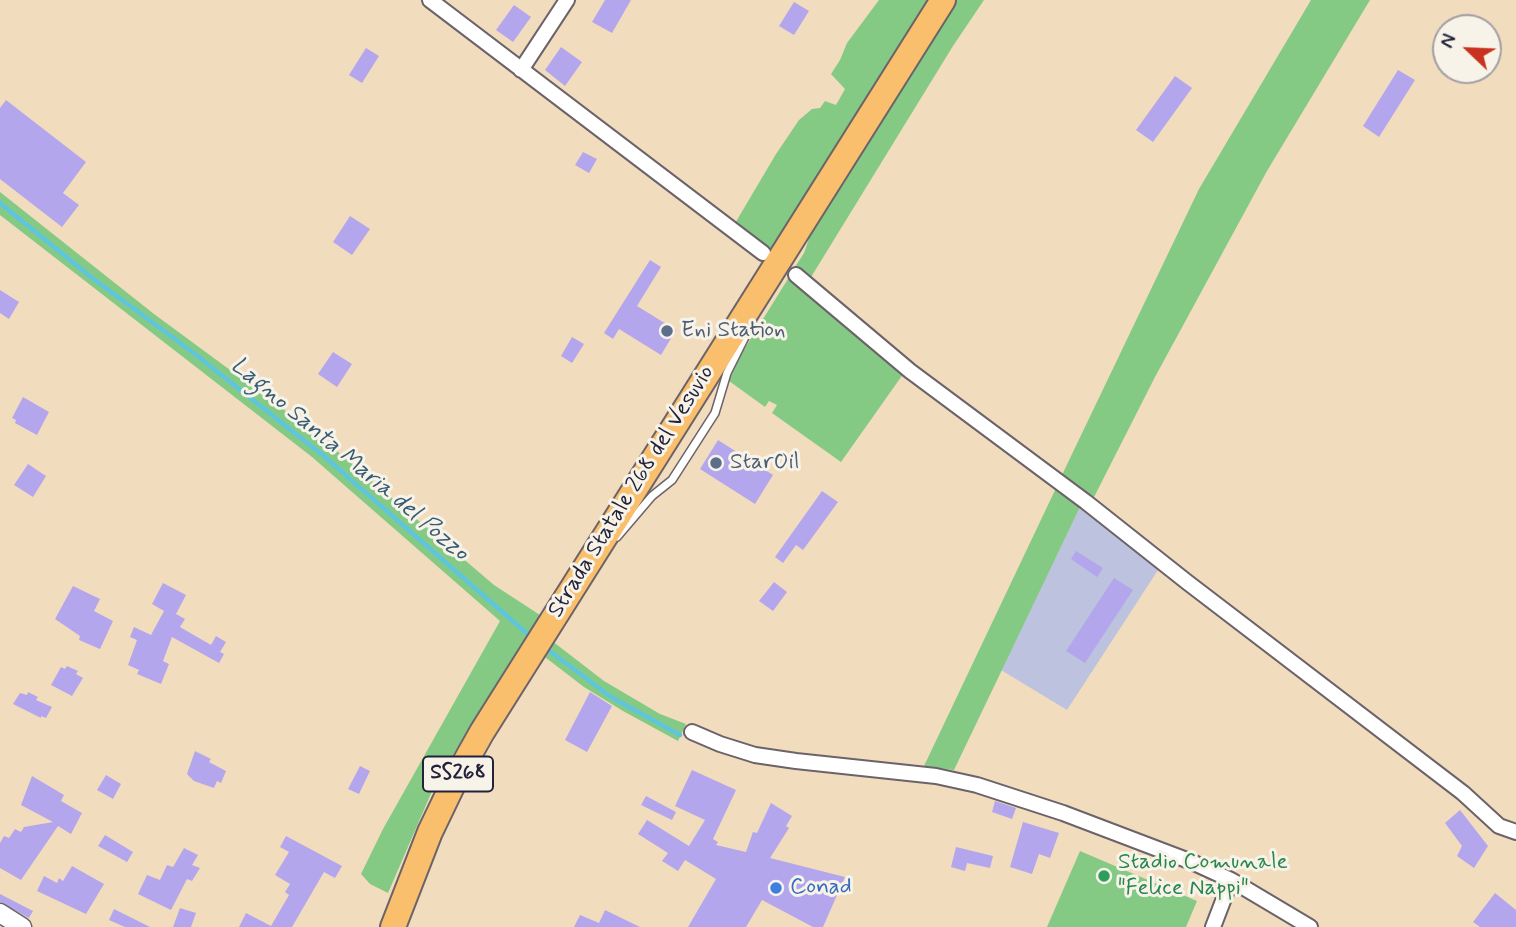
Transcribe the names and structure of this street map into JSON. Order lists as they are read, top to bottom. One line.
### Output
{"streets":{"highway":["Strada Statale 268 del Vesuvio","SS268"]},"water":["Lagno Santa Maria del Pozzo"],"places":["Eni Station","StarOil","Stadio Comunale \"Felice Nappi\"","Conad"],"north":"top left"}
